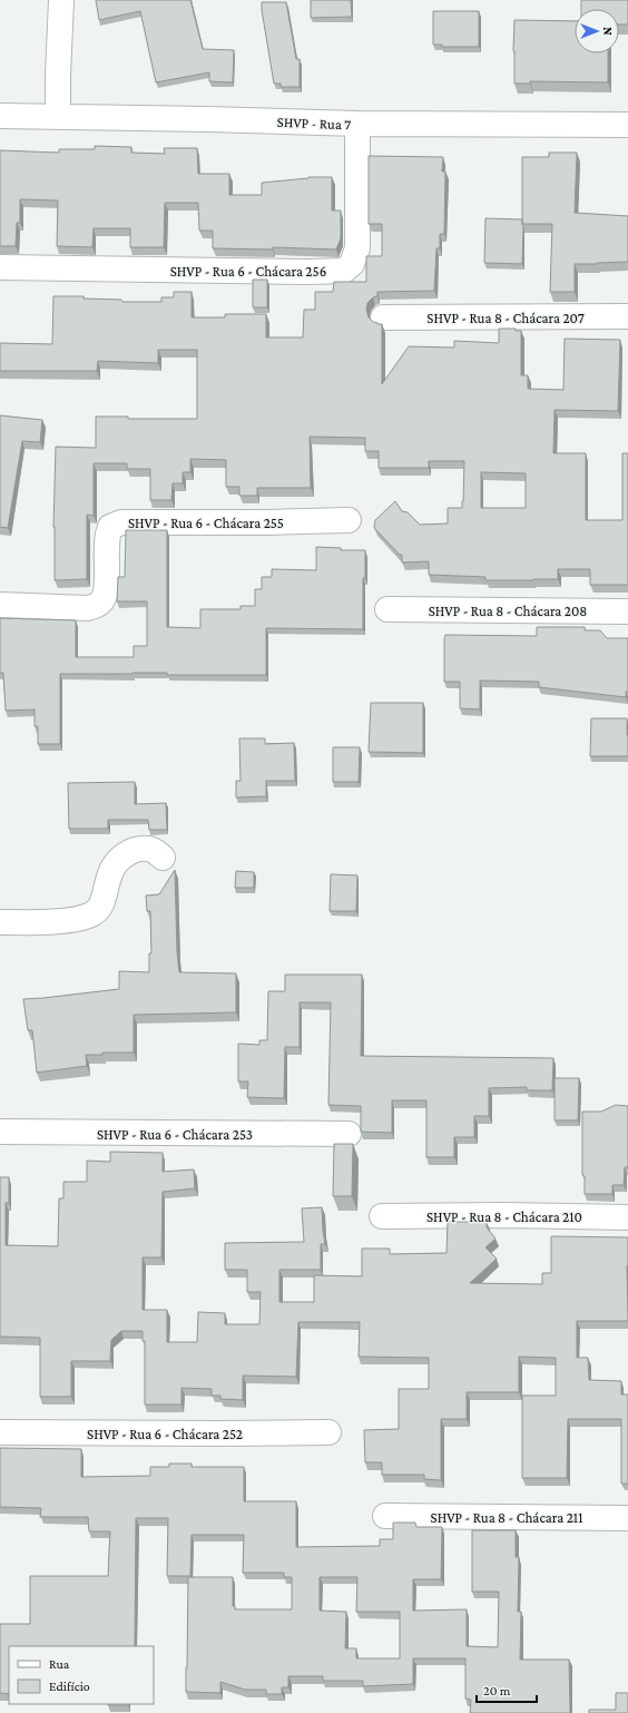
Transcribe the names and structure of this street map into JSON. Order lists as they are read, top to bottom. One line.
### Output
{"streets":{"street":["SHVP - Rua 7","SHVP - Rua 6 - Chácara 256","SHVP - Rua 8 - Chácara 207","SHVP - Rua 6 - Chácara 255","SHVP - Rua 8 - Chácara 208","SHVP - Rua 6 - Chácara 253","SHVP - Rua 8 - Chácara 210","SHVP - Rua 6 - Chácara 252","SHVP - Rua 8 - Chácara 211"]},"crossings":[["SHVP - Rua 7","SHVP - Rua 6 - Chácara 256"]],"legend":["Rua","Edifício"],"scale_bar":"20 m","north":"right"}
